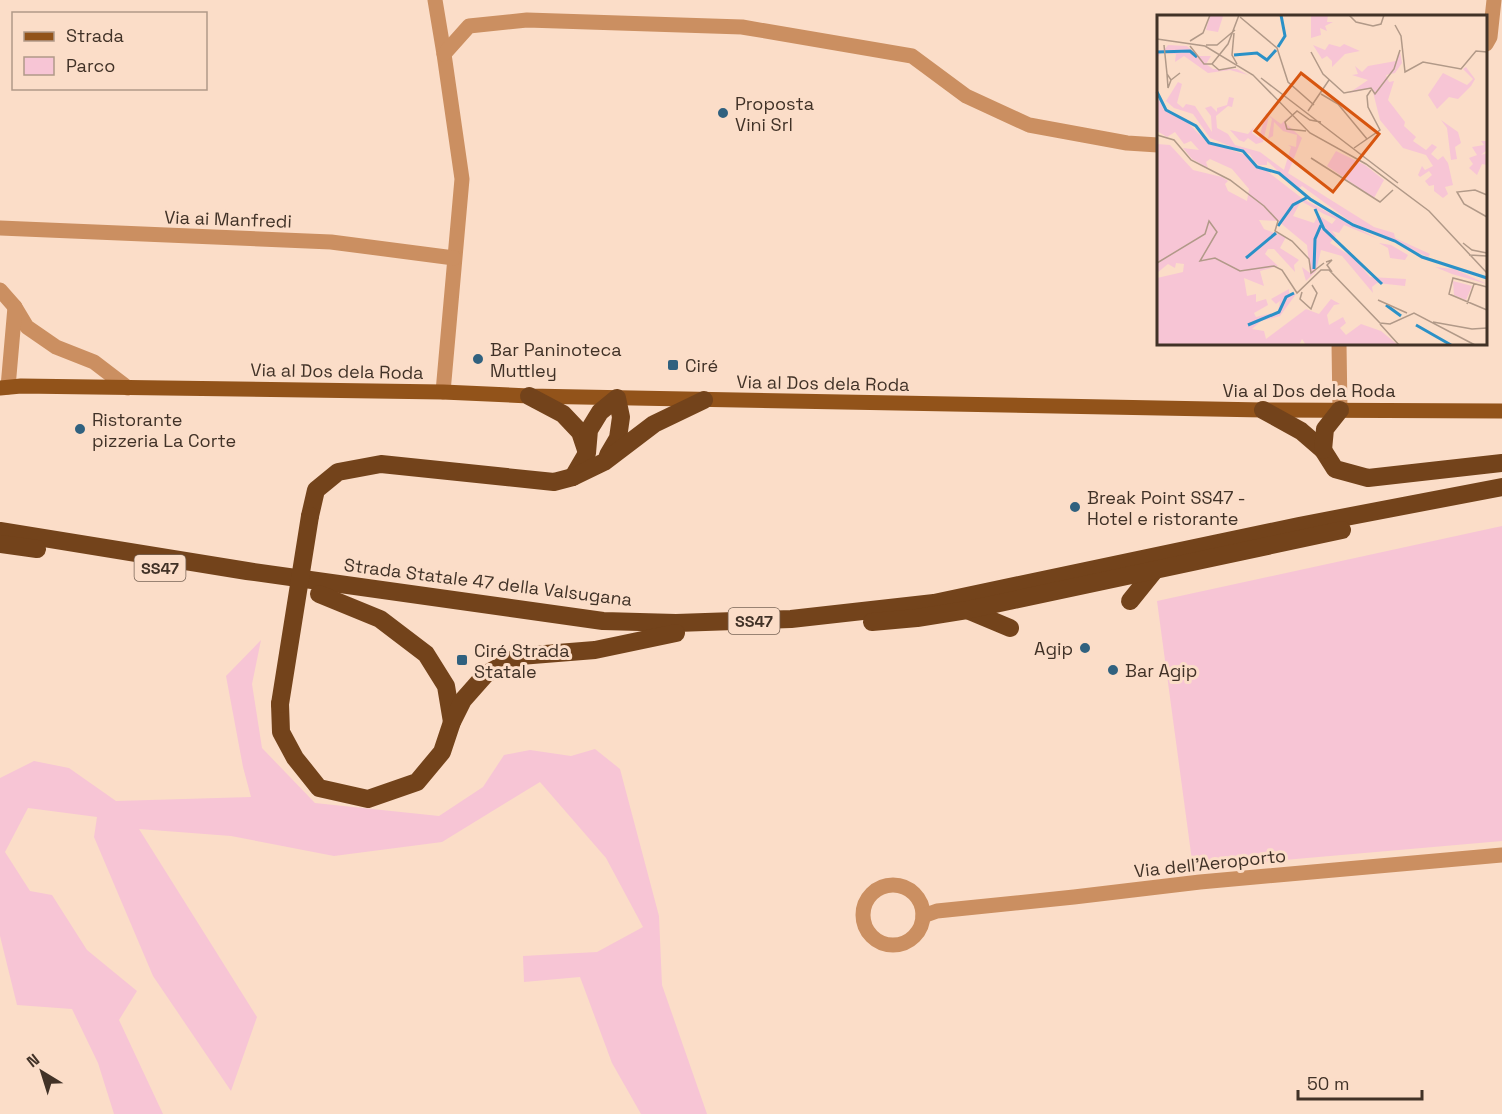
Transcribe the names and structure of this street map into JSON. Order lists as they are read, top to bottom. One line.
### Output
{"streets":{"highway":["SS47","Strada Statale 47 della Valsugana"],"main road":["Via al Dos dela Roda"],"street":["Via ai Manfredi","Via dell'Aeroporto"]},"places":{"other":["Proposta Vini Srl","Bar Paninoteca Muttley","Ristorante pizzeria La Corte","Break Point SS47 - Hotel e ristorante","Agip","Bar Agip"],"transit":["Ciré","Ciré Strada Statale"]},"legend":["Strada","Parco"],"scale_bar":"50 m","north":"top left"}
